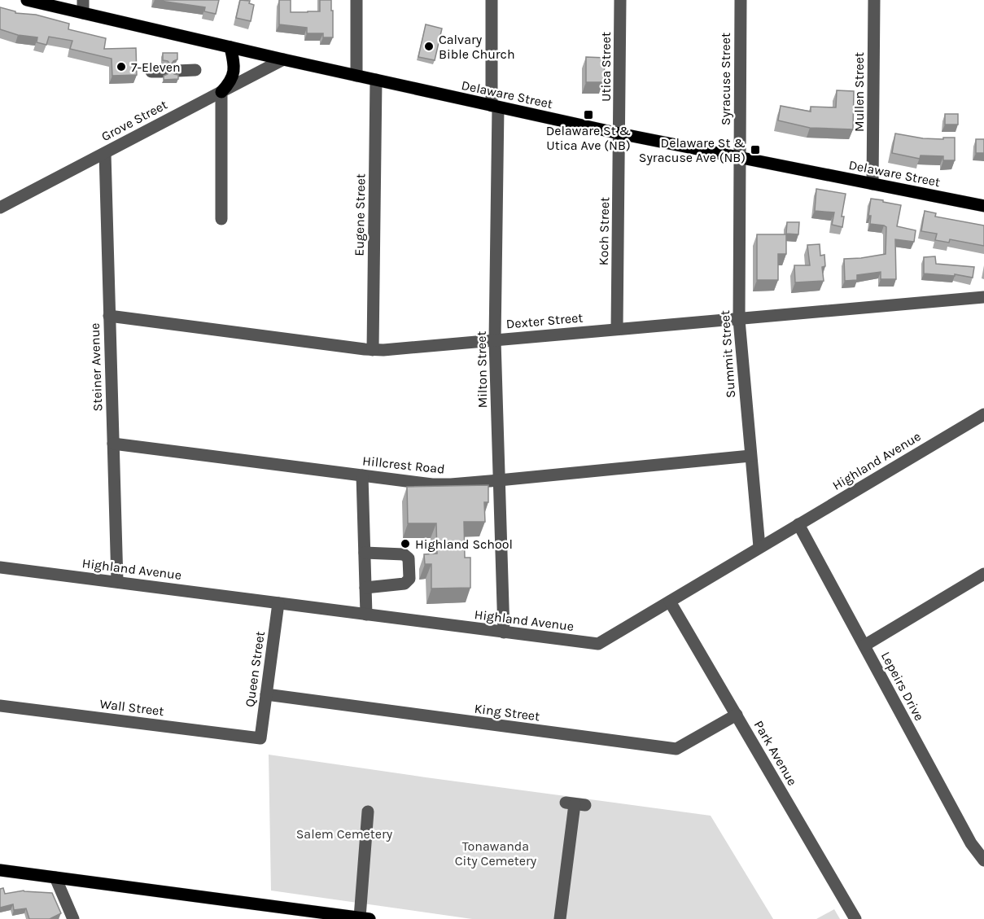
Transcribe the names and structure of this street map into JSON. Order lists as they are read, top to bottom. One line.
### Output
{"streets":{"main road":["Delaware Street"],"street":["Utica Street","Syracuse Street","Mullen Street","Grove Street","Eugene Street","Koch Street","Dexter Street","Summit Street","Steiner Avenue","Milton Street","Highland Avenue","Hillcrest Road","Queen Street","Lepeirs Drive","Wall Street","King Street","Park Avenue"]},"crossings":[["Utica Street","Delaware Street"],["Utica Street","Koch Street"],["Syracuse Street","Delaware Street"],["Syracuse Street","Summit Street"],["Mullen Street","Delaware Street"],["Delaware Street","Grove Street"],["Delaware Street","Eugene Street"],["Delaware Street","Koch Street"],["Delaware Street","Summit Street"],["Delaware Street","Milton Street"],["Grove Street","Steiner Avenue"],["Eugene Street","Dexter Street"],["Koch Street","Dexter Street"],["Dexter Street","Summit Street"],["Dexter Street","Steiner Avenue"],["Dexter Street","Milton Street"],["Summit Street","Highland Avenue"],["Summit Street","Hillcrest Road"],["Steiner Avenue","Highland Avenue"],["Steiner Avenue","Hillcrest Road"],["Milton Street","Highland Avenue"],["Milton Street","Hillcrest Road"],["Highland Avenue","Queen Street"],["Highland Avenue","Lepeirs Drive"],["Highland Avenue","Park Avenue"],["Queen Street","Wall Street"],["Queen Street","King Street"],["King Street","Park Avenue"]],"parks":["Salem Cemetery","Tonawanda City Cemetery"],"places":{"other":["Calvary Bible Church","7-Eleven","Highland School"],"transit":["Delaware St & Utica Ave (NB)","Delaware St & Syracuse Ave (NB)"]}}
